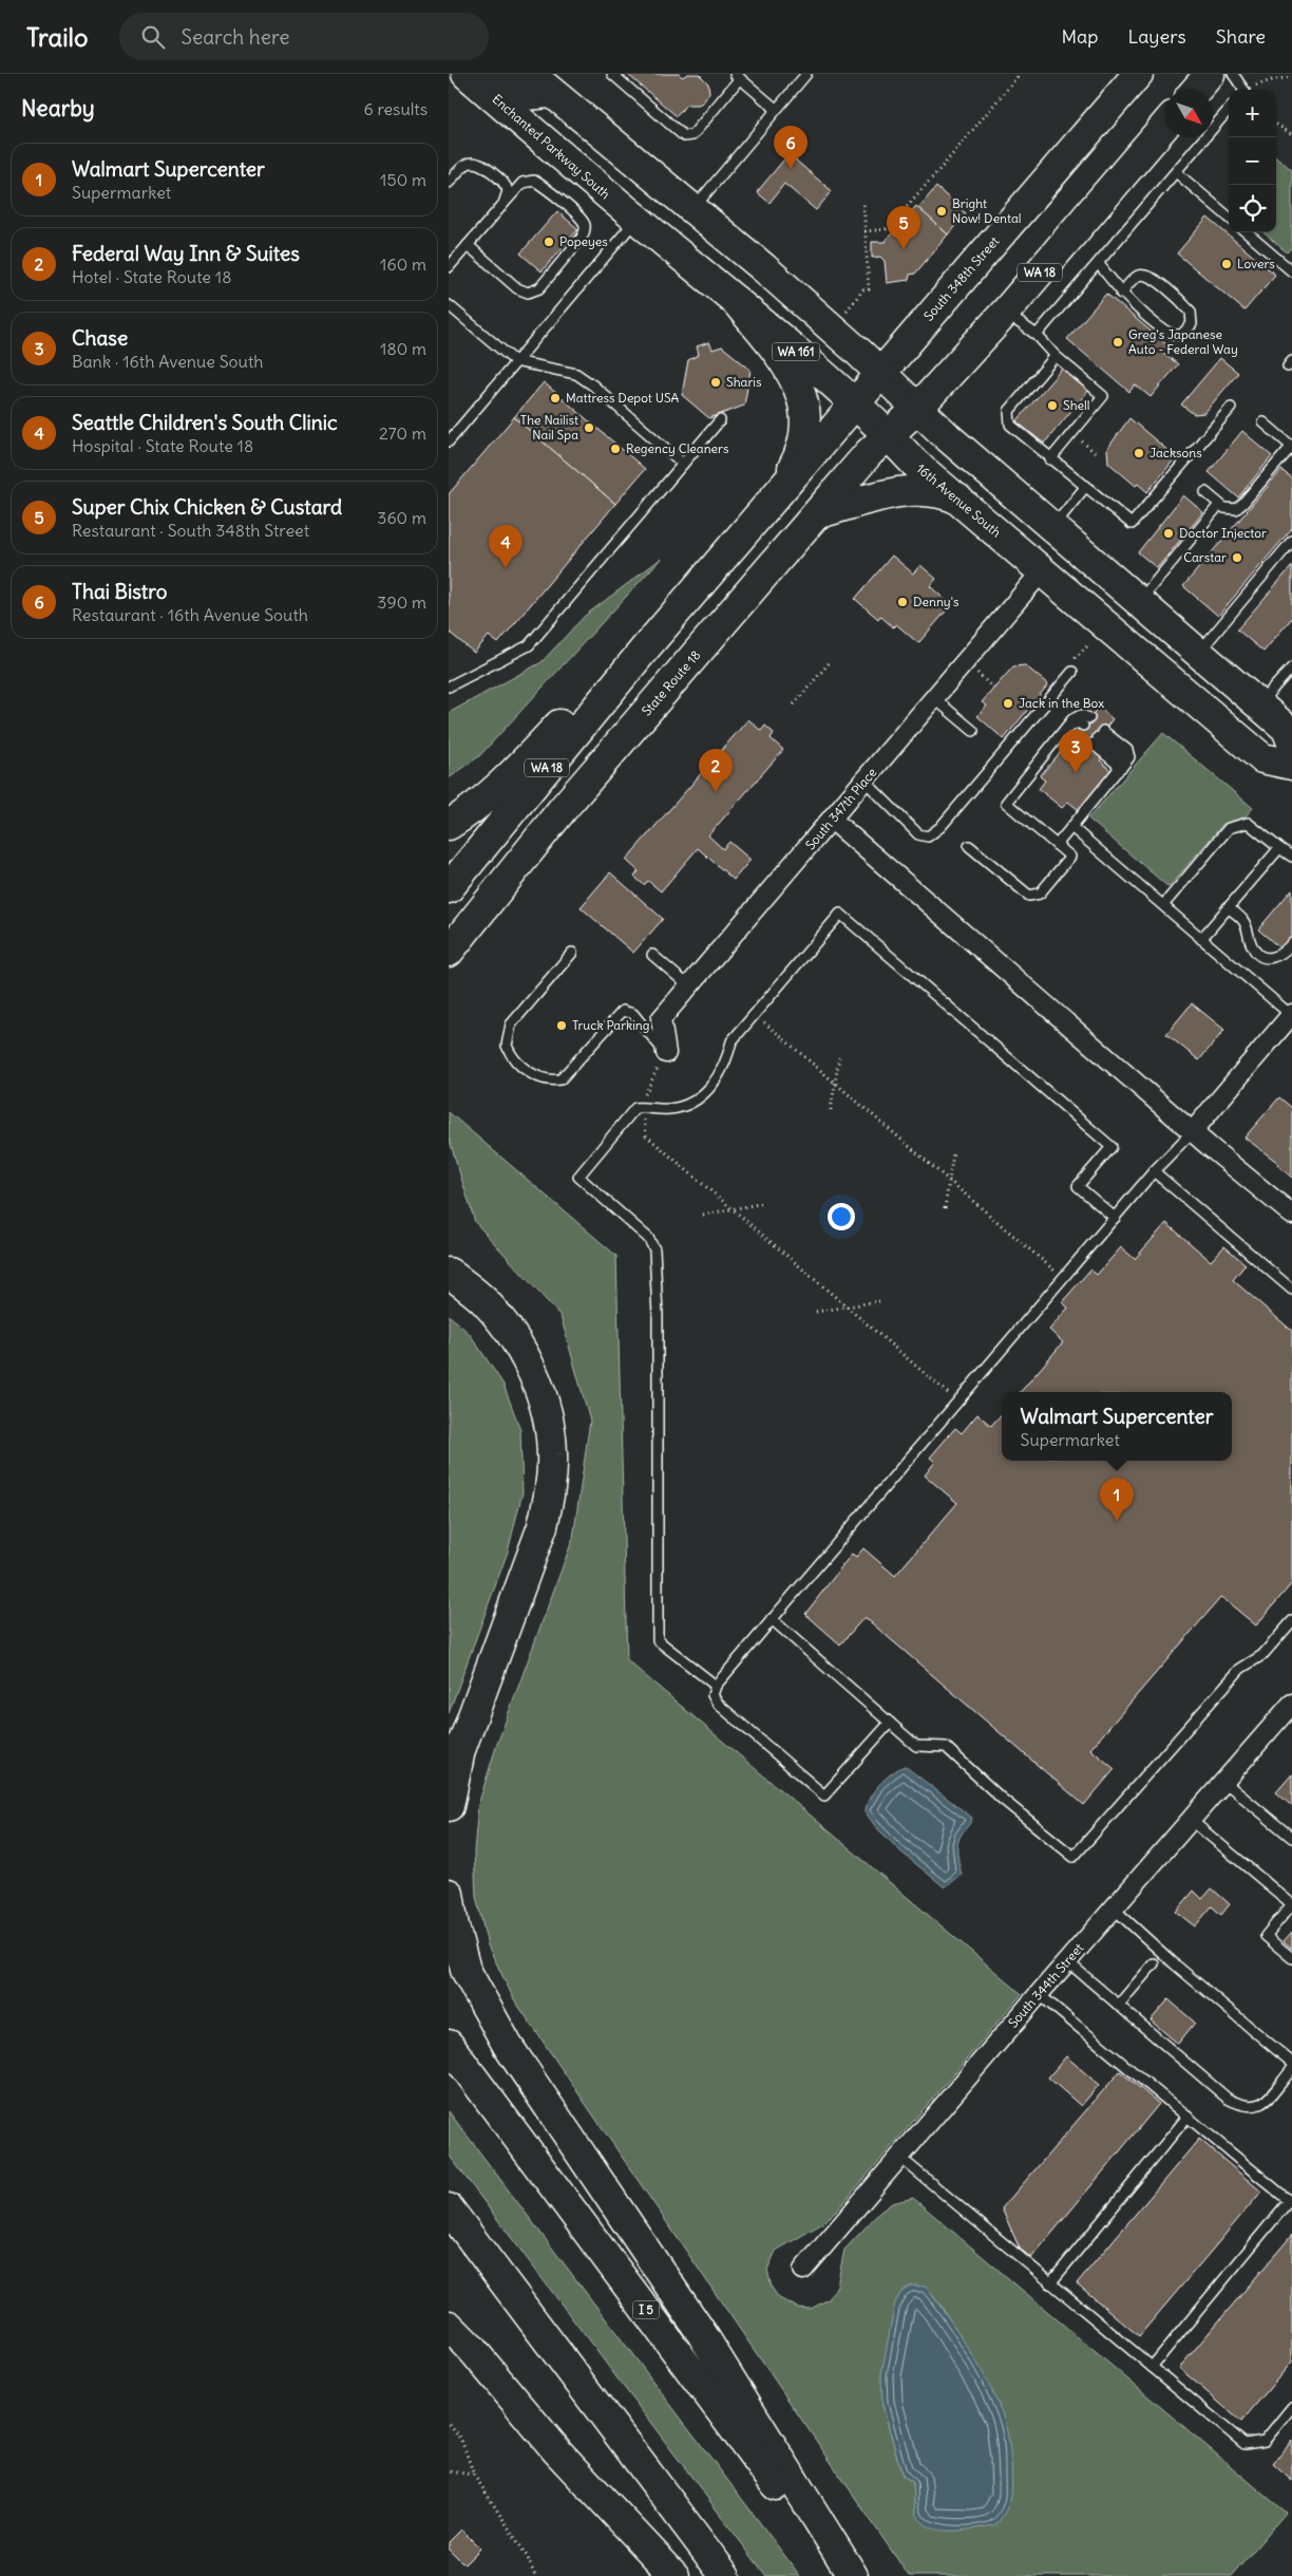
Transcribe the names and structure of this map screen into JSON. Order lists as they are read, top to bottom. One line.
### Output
{"streets":{"main road":["Enchanted Parkway South","WA 18","South 348th Street","WA 161","16th Avenue South","State Route 18","I 5"],"street":["South 347th Place","South 344th Street"]},"crossings":[["Enchanted Parkway South","16th Avenue South"],["WA 18","South 348th Street"],["WA 18","16th Avenue South"],["WA 18","State Route 18"],["South 348th Street","16th Avenue South"],["WA 161","16th Avenue South"],["16th Avenue South","State Route 18"],["16th Avenue South","South 347th Place"]],"places":["Bright Now! Dental","Popeyes","Lovers","Greg's Japanese Auto - Federal Way","Sharis","Mattress Depot USA","Shell","The Nailist Nail Spa","Regency Cleaners","Jacksons","Doctor Injector","Carstar","Denny's","Jack in the Box","Truck Parking"],"north":"bottom right","page":{"header":"Trailo","search":"Search here","nav":["Map","Layers","Share"],"heading":["Nearby","6 results"],"map_buttons":["+","−"],"pins":["6","5","4","3","2","1"],"list":[{"mark":"1","name":"Walmart Supercenter","note":"Supermarket","value":"150 m"},{"mark":"2","name":"Federal Way Inn & Suites","note":"Hotel · State Route 18","value":"160 m"},{"mark":"3","name":"Chase","note":"Bank · 16th Avenue South","value":"180 m"},{"mark":"4","name":"Seattle Children's South Clinic","note":"Hospital · State Route 18","value":"270 m"},{"mark":"5","name":"Super Chix Chicken & Custard","note":"Restaurant · South 348th Street","value":"360 m"},{"mark":"6","name":"Thai Bistro","note":"Restaurant · 16th Avenue South","value":"390 m"}],"popup":["Walmart Supercenter","Supermarket"]}}
